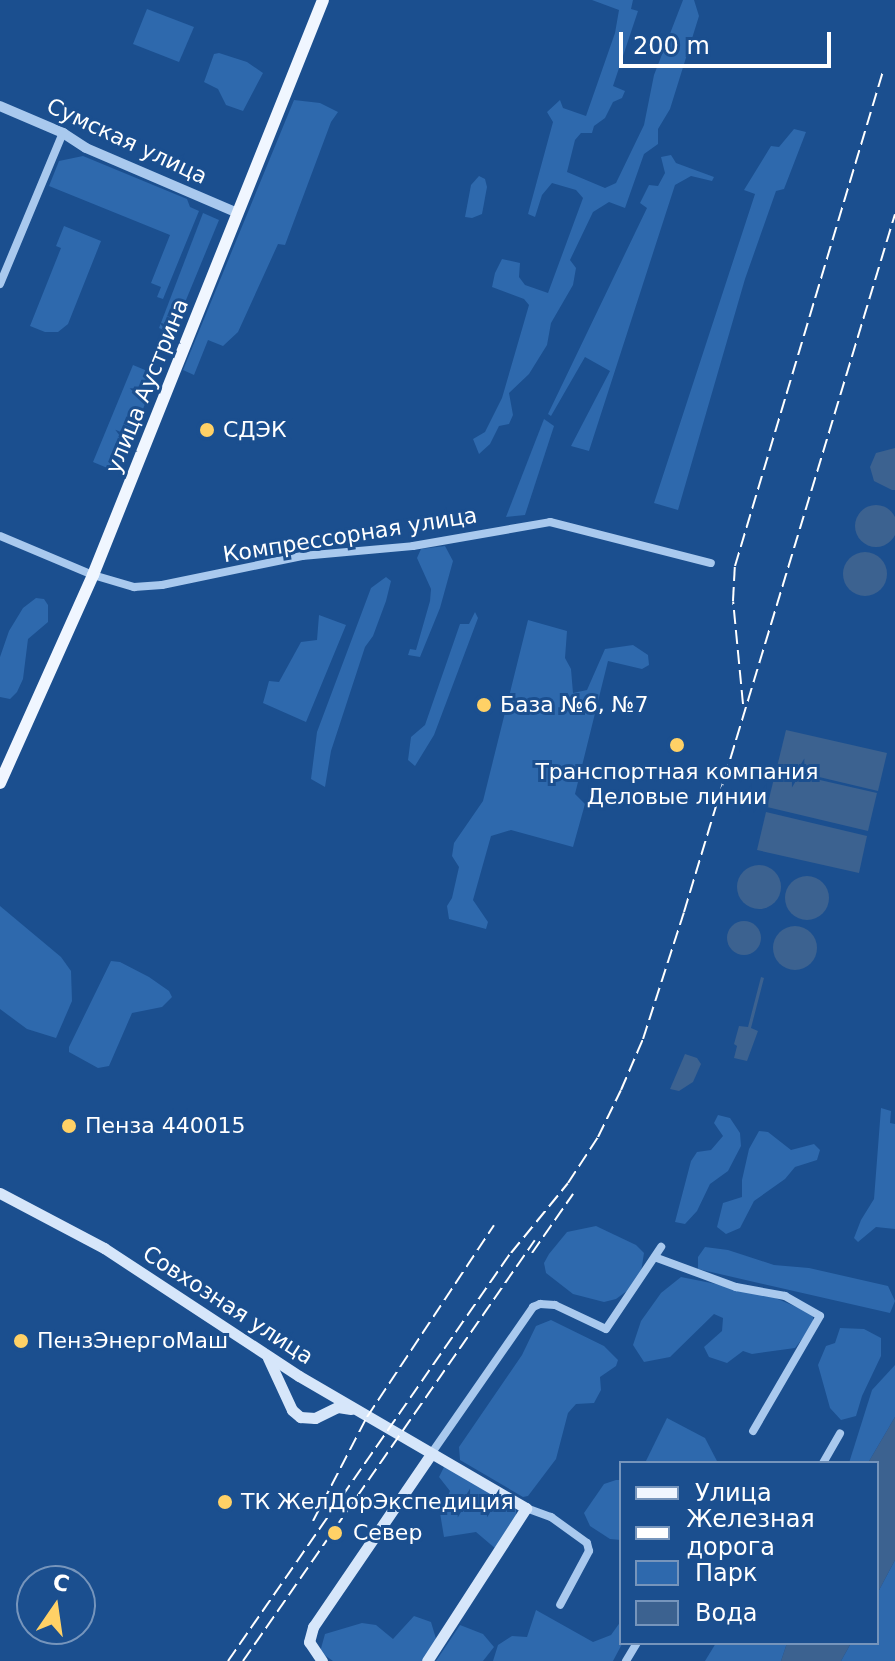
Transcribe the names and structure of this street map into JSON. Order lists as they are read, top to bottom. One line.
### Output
{"streets":{"main road":["улица Аустрина","Совхозная улица"],"street":["Сумская улица","Компрессорная улица"]},"crossings":[["Сумская улица","улица Аустрина"],["улица Аустрина","Компрессорная улица"]],"places":["СДЭК","База №6, №7","Транспортная компания Деловые линии","Пенза 440015","ПензЭнергоМаш","ТК ЖелДорЭкспедиция","Север"],"legend":["Улица","Железная дорога","Парк","Вода"],"scale_bar":"200 m","north":"top"}
